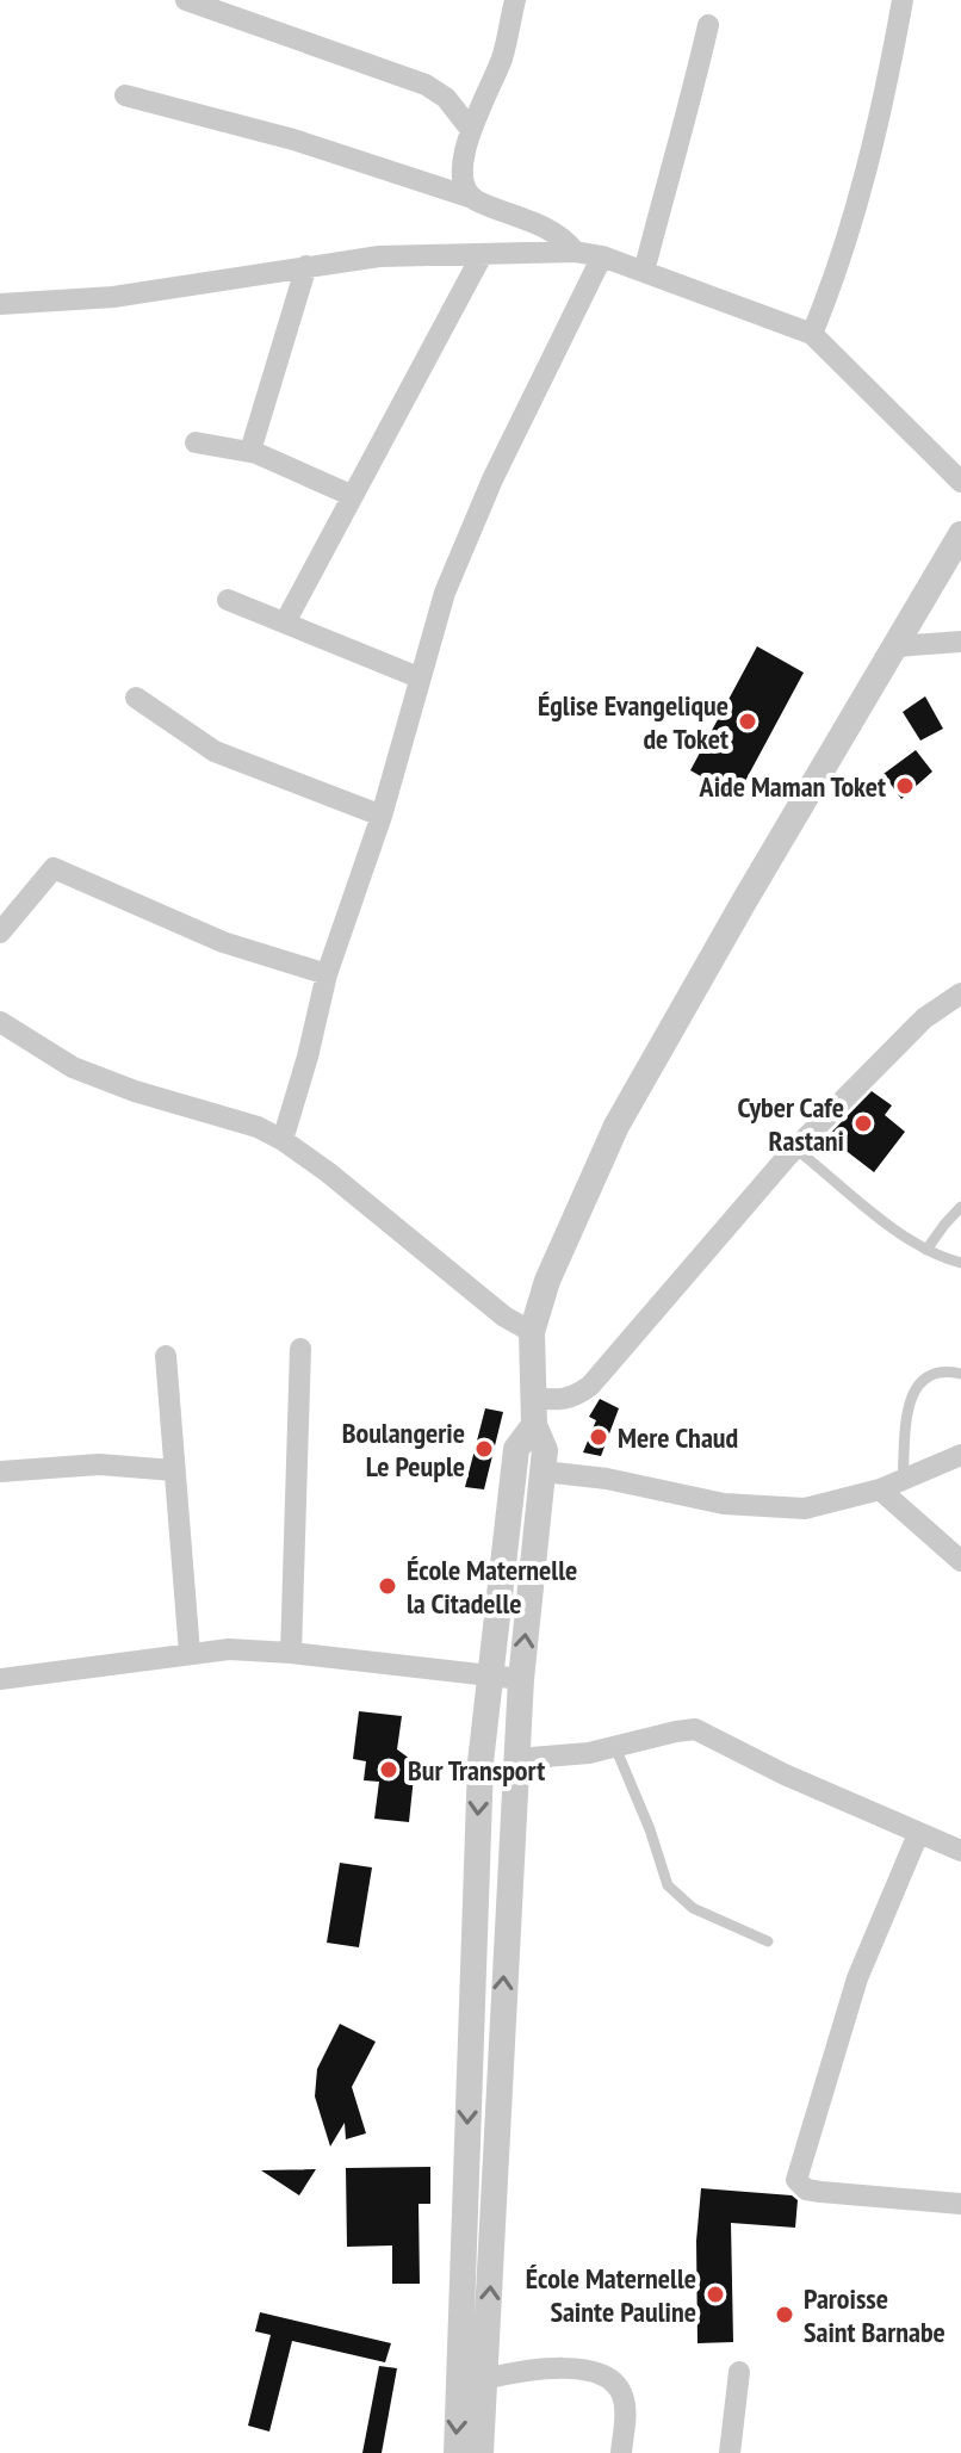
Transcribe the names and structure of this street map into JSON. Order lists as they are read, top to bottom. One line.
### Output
{"places":["Église Evangelique de Toket","Aide Maman Toket","Cyber Cafe Rastani","Mere Chaud","Boulangerie Le Peuple","École Maternelle la Citadelle","Bur Transport","École Maternelle Sainte Pauline","Paroisse Saint Barnabe"]}
